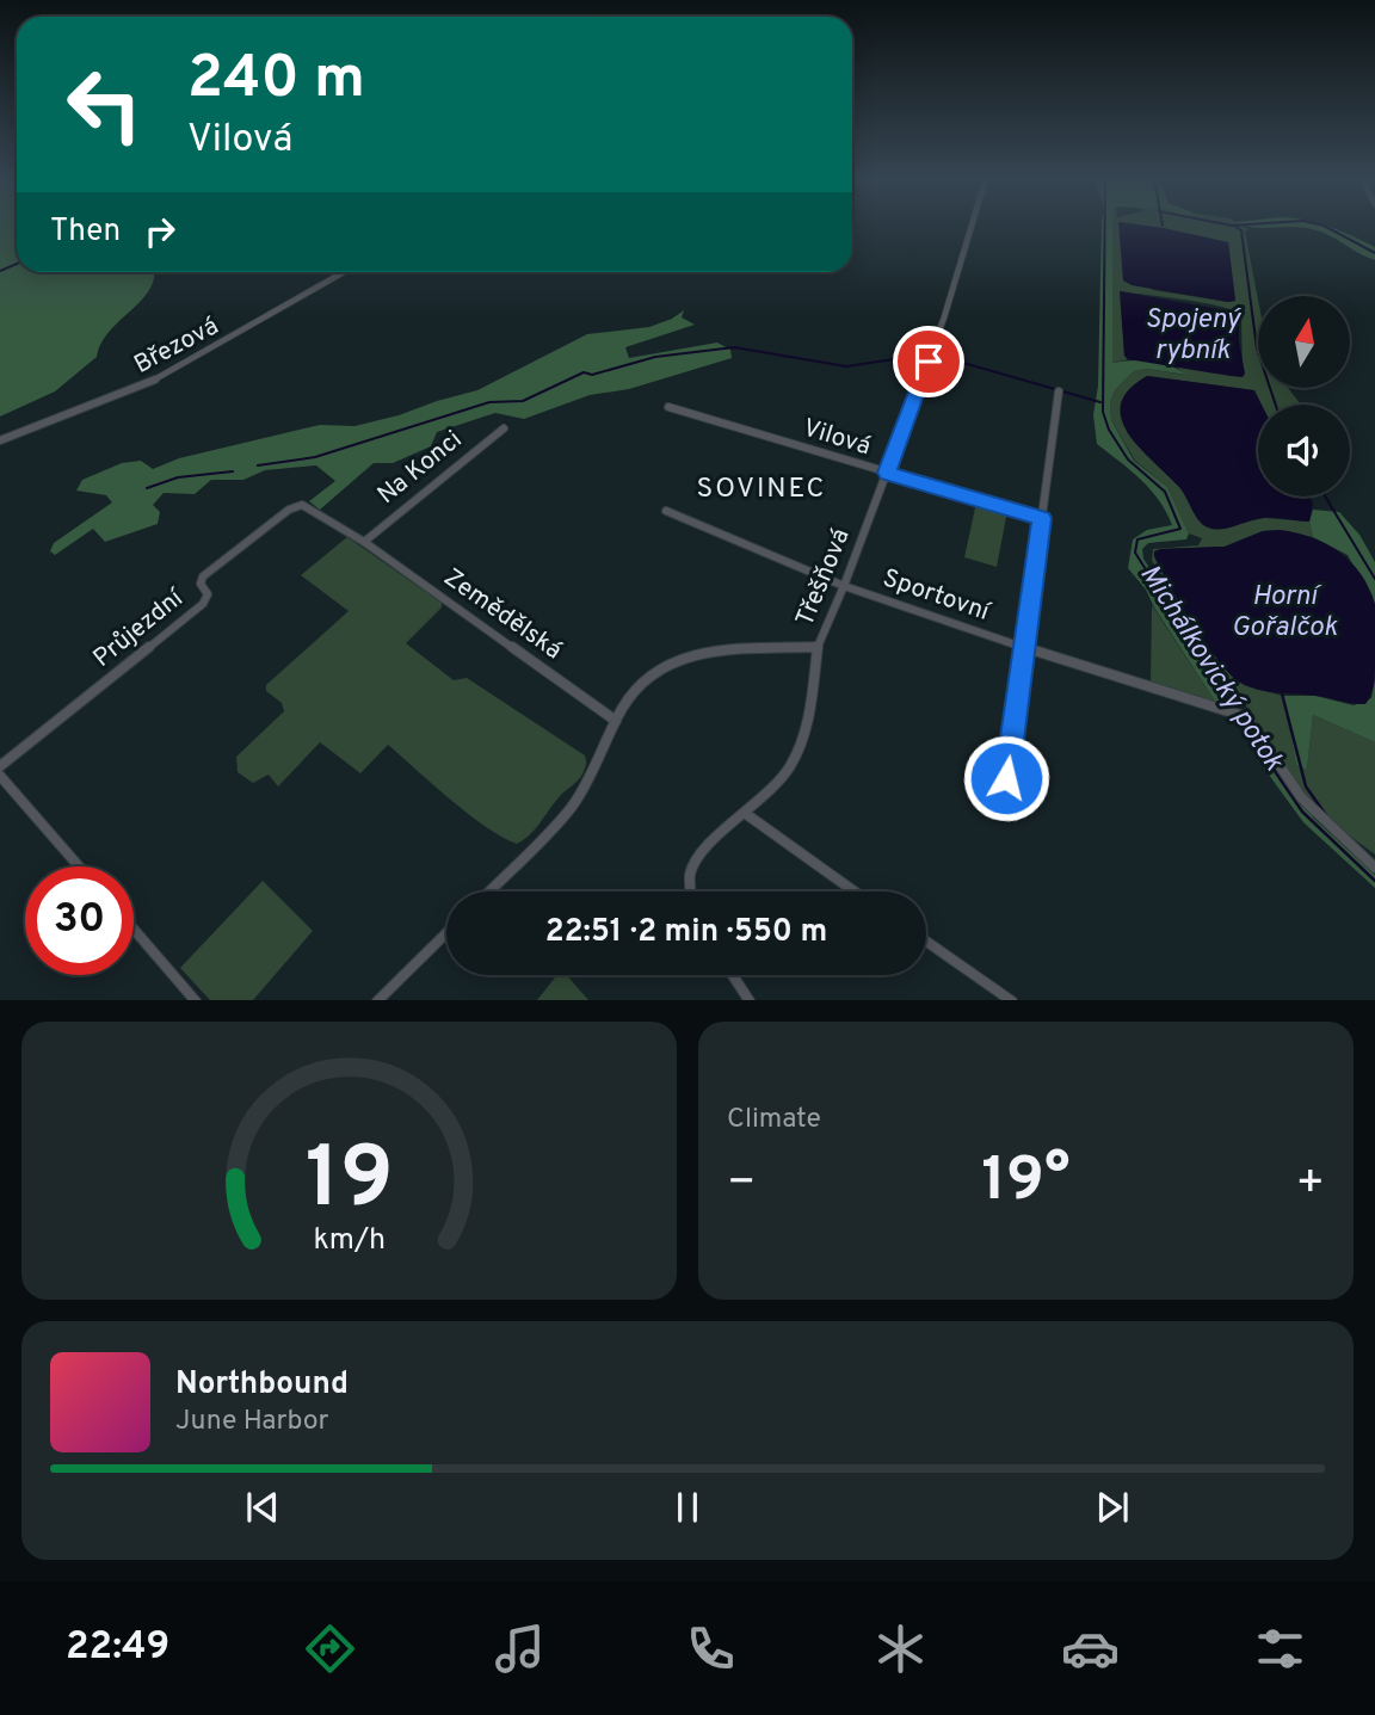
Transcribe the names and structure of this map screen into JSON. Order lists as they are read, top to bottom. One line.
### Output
{"streets":{"street":["Březová","Vilová","Na Konci","Třešňová","Sportovní","Zemědělská","Průjezdní"]},"crossings":[["Vilová","Třešňová"],["Na Konci","Zemědělská"],["Na Konci","Průjezdní"],["Třešňová","Sportovní"],["Třešňová","Zemědělská"],["Zemědělská","Průjezdní"]],"districts":["SOVINEC"],"water":["Spojený rybník","Horní Gořalčok","Michálkovický potok"],"north":"top","page":{"turn":["240 m","Vilová"],"then":"Then","limit":"30","trip":"22:51 · 2 min · 550 m","tile":"Climate","heat":["−","19°","+"],"song":["Northbound","June Harbor"],"tabs":"22:49","gauge":["19","km/h"]}}
